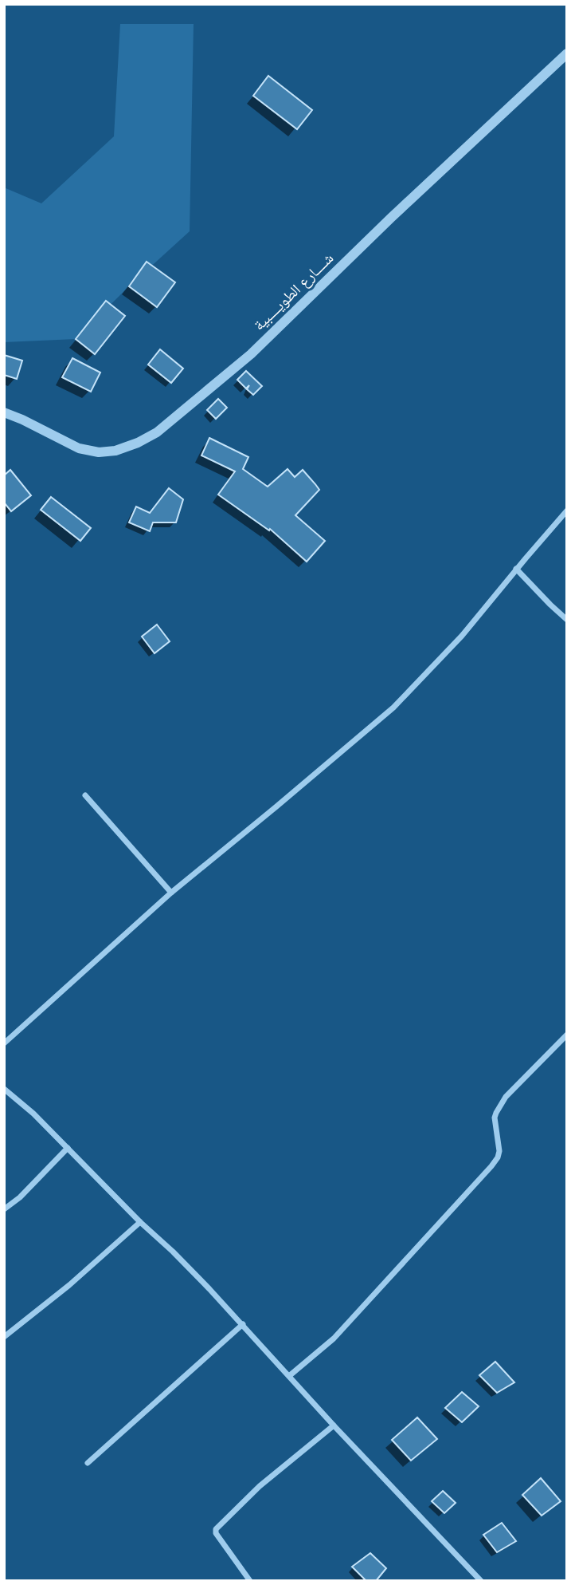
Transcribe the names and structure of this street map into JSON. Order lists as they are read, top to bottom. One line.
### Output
{"streets":{"street":["شــــارع الطويــــبية"]}}
